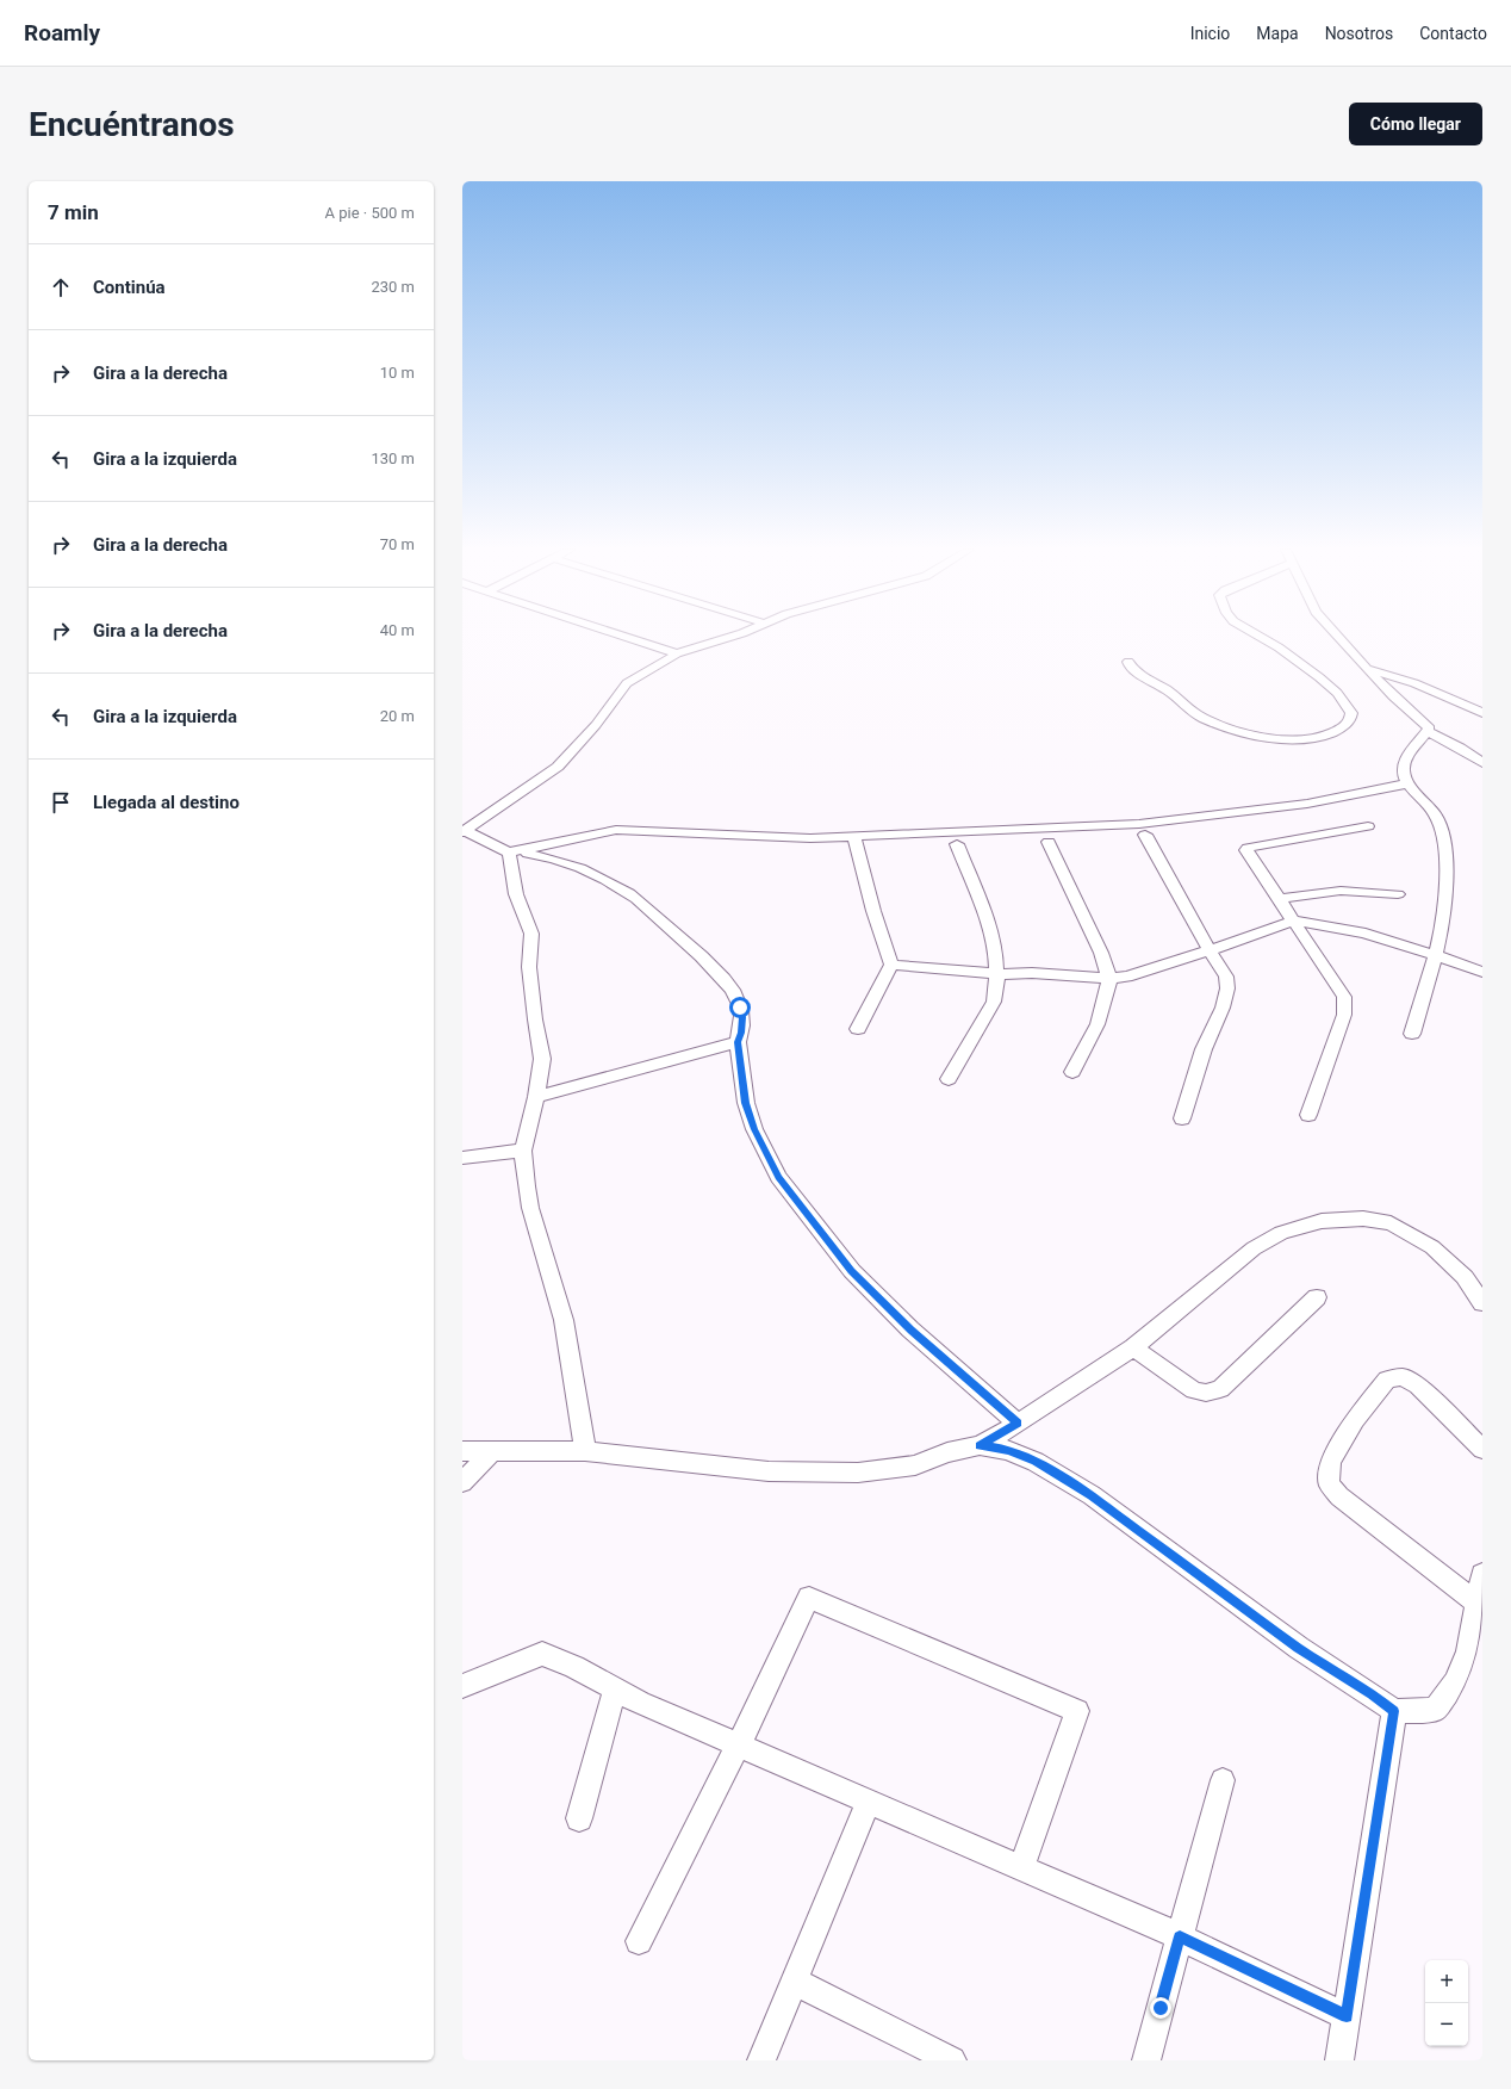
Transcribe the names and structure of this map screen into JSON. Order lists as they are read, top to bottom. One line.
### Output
{"page":{"header":"Roamly","nav":["Inicio","Mapa","Nosotros","Contacto"],"buttons":"Cómo llegar","title":"Encuéntranos","heading":["7 min","A pie · 500 m"],"list":[["Continúa","230 m"],["Gira a la derecha","10 m"],["Gira a la izquierda","130 m"],["Gira a la derecha","70 m"],["Gira a la derecha","40 m"],["Gira a la izquierda","20 m"],"Llegada al destino"],"map_buttons":["+","−"]}}
